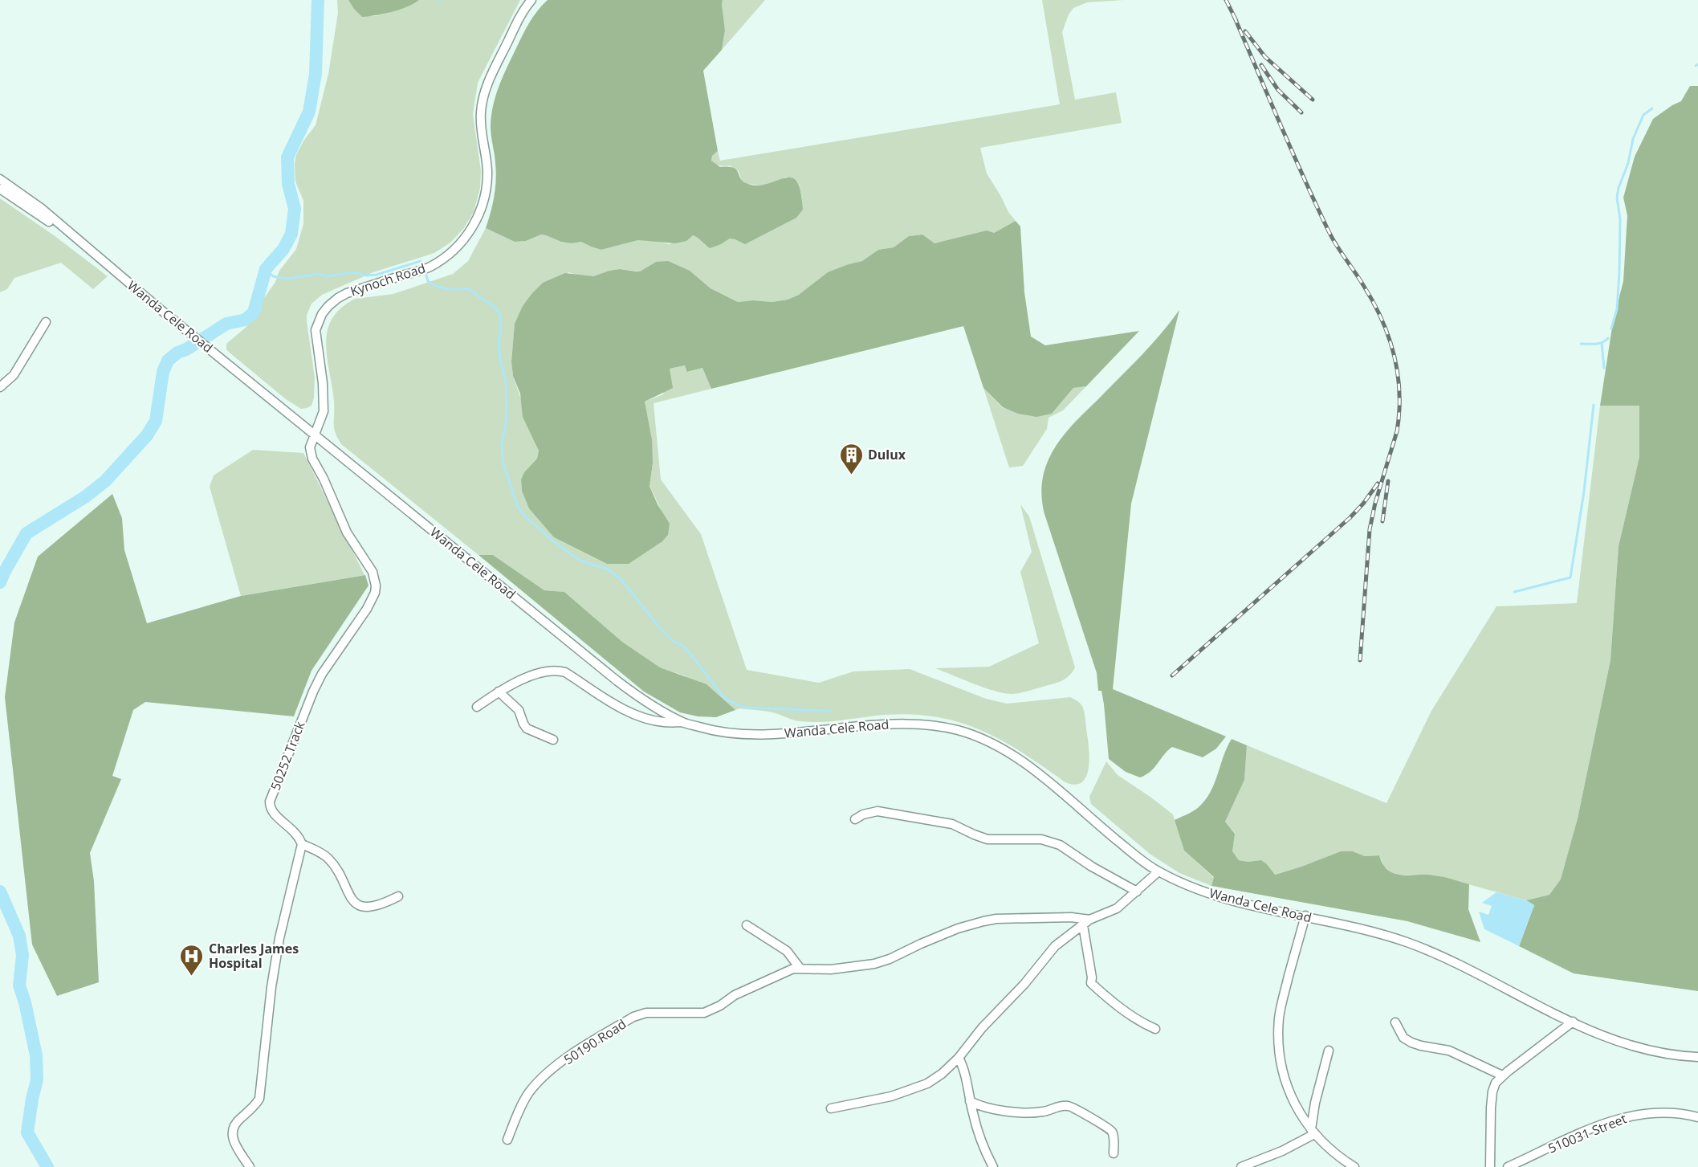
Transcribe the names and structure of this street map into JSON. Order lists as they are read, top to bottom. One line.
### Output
{"streets":{"street":["Kynoch Road","Wanda Cele Road","50252 Track","50190 Road","510031 Street"]},"crossings":[["Kynoch Road","Wanda Cele Road"],["Kynoch Road","50252 Track"],["Wanda Cele Road","50252 Track"]],"places":{"building":["Dulux"],"hospital":["Charles James Hospital"]}}
